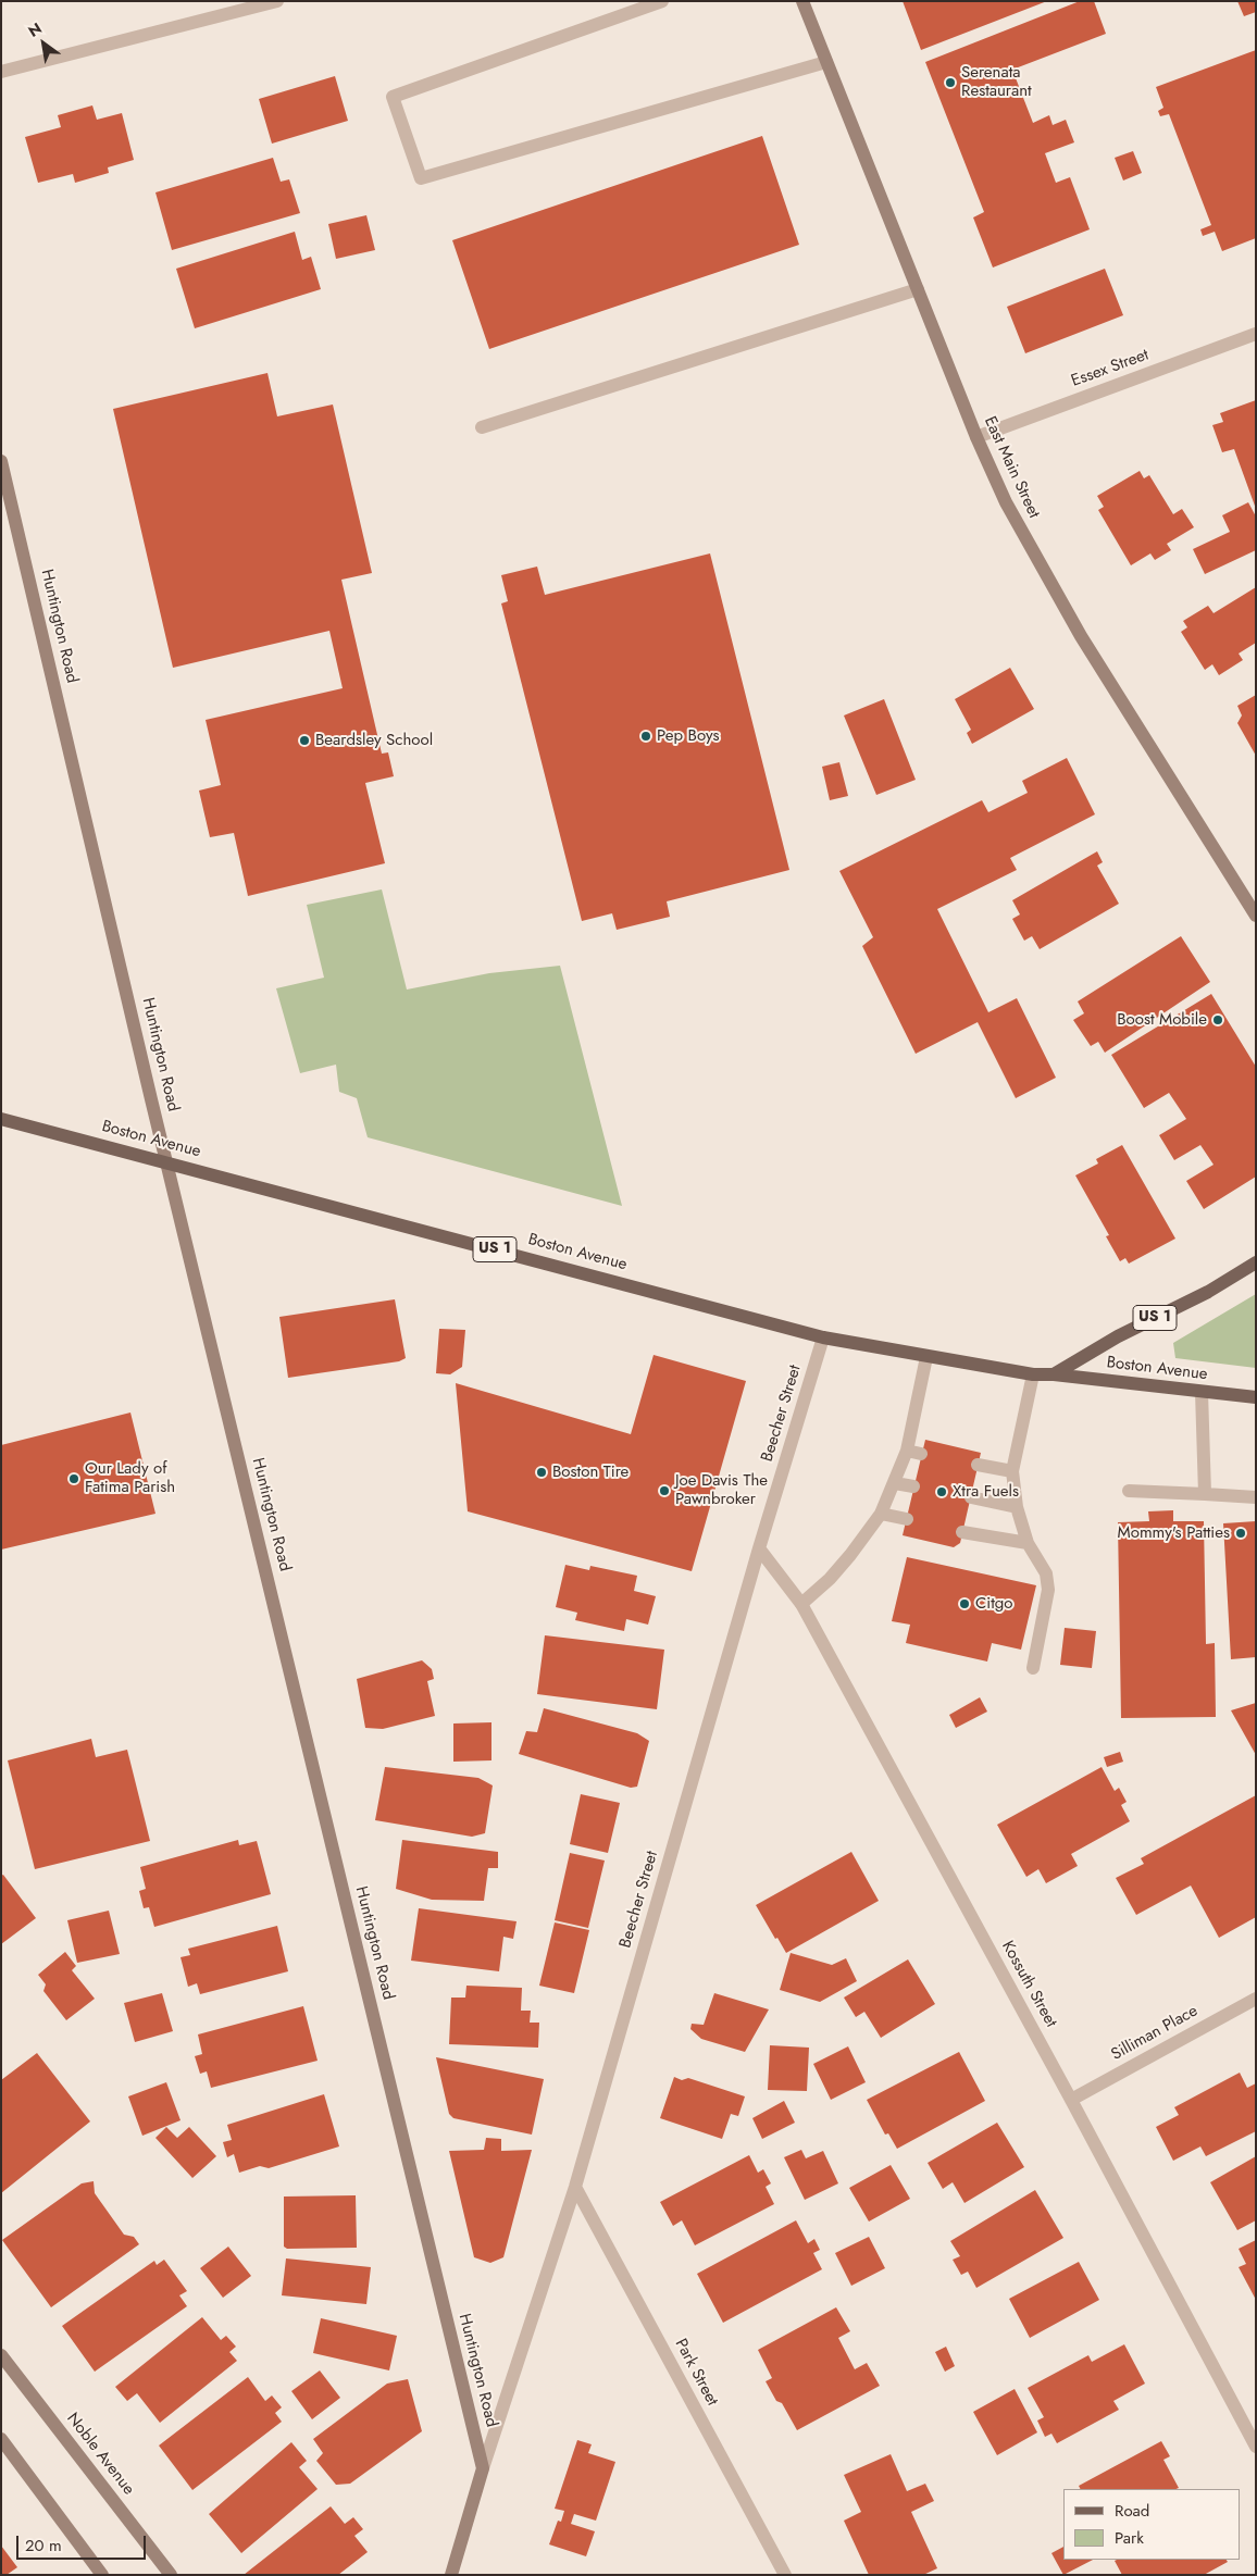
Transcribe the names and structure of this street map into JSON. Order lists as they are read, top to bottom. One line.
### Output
{"streets":{"main road":["East Main Street","Huntington Road","Boston Avenue","US 1","Noble Avenue"],"street":["Essex Street","Beecher Street","Kossuth Street","Silliman Place","Park Street"]},"crossings":[["Essex Street","East Main Street"],["Huntington Road","Boston Avenue"],["Huntington Road","Beecher Street"],["Boston Avenue","Beecher Street"],["Beecher Street","Kossuth Street"],["Beecher Street","Park Street"],["Kossuth Street","Silliman Place"]],"places":["Serenata Restaurant","Pep Boys","Beardsley School","Boost Mobile","Boston Tire","Our Lady of Fatima Parish","Joe Davis The Pawnbroker","Xtra Fuels","Mommy's Patties","Citgo"],"legend":["Road","Park"],"scale_bar":"20 m","north":"top left"}
